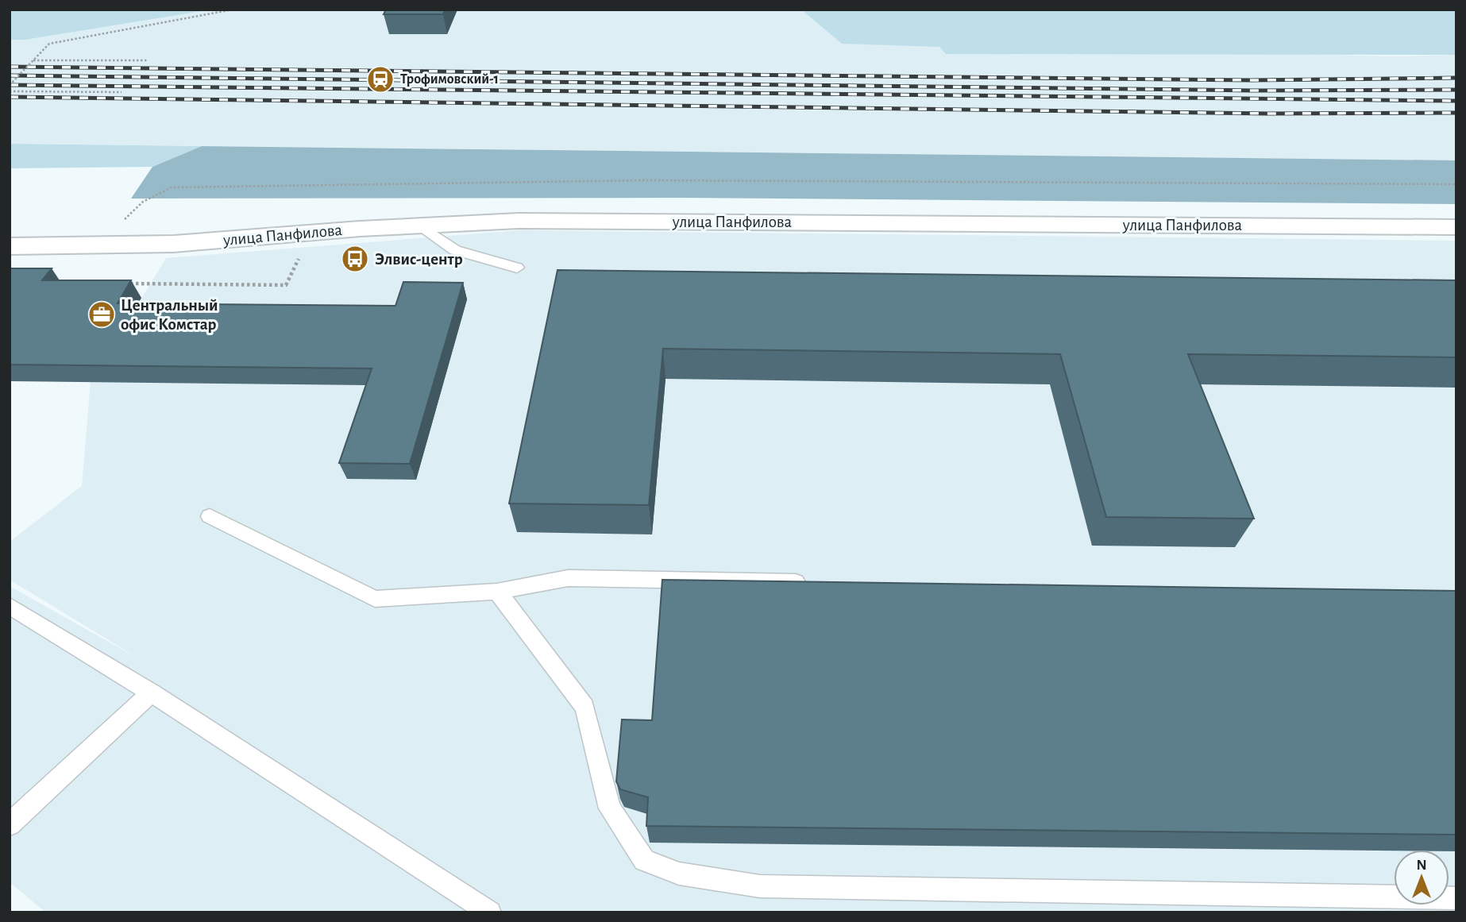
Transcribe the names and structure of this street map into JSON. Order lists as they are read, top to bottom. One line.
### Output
{"streets":{"main road":["улица Панфилова"]},"places":{"station":["Трофимовский-1"],"bus stop":["Элвис-центр"],"office":["Центральный офис Комстар"]},"north":"top"}
